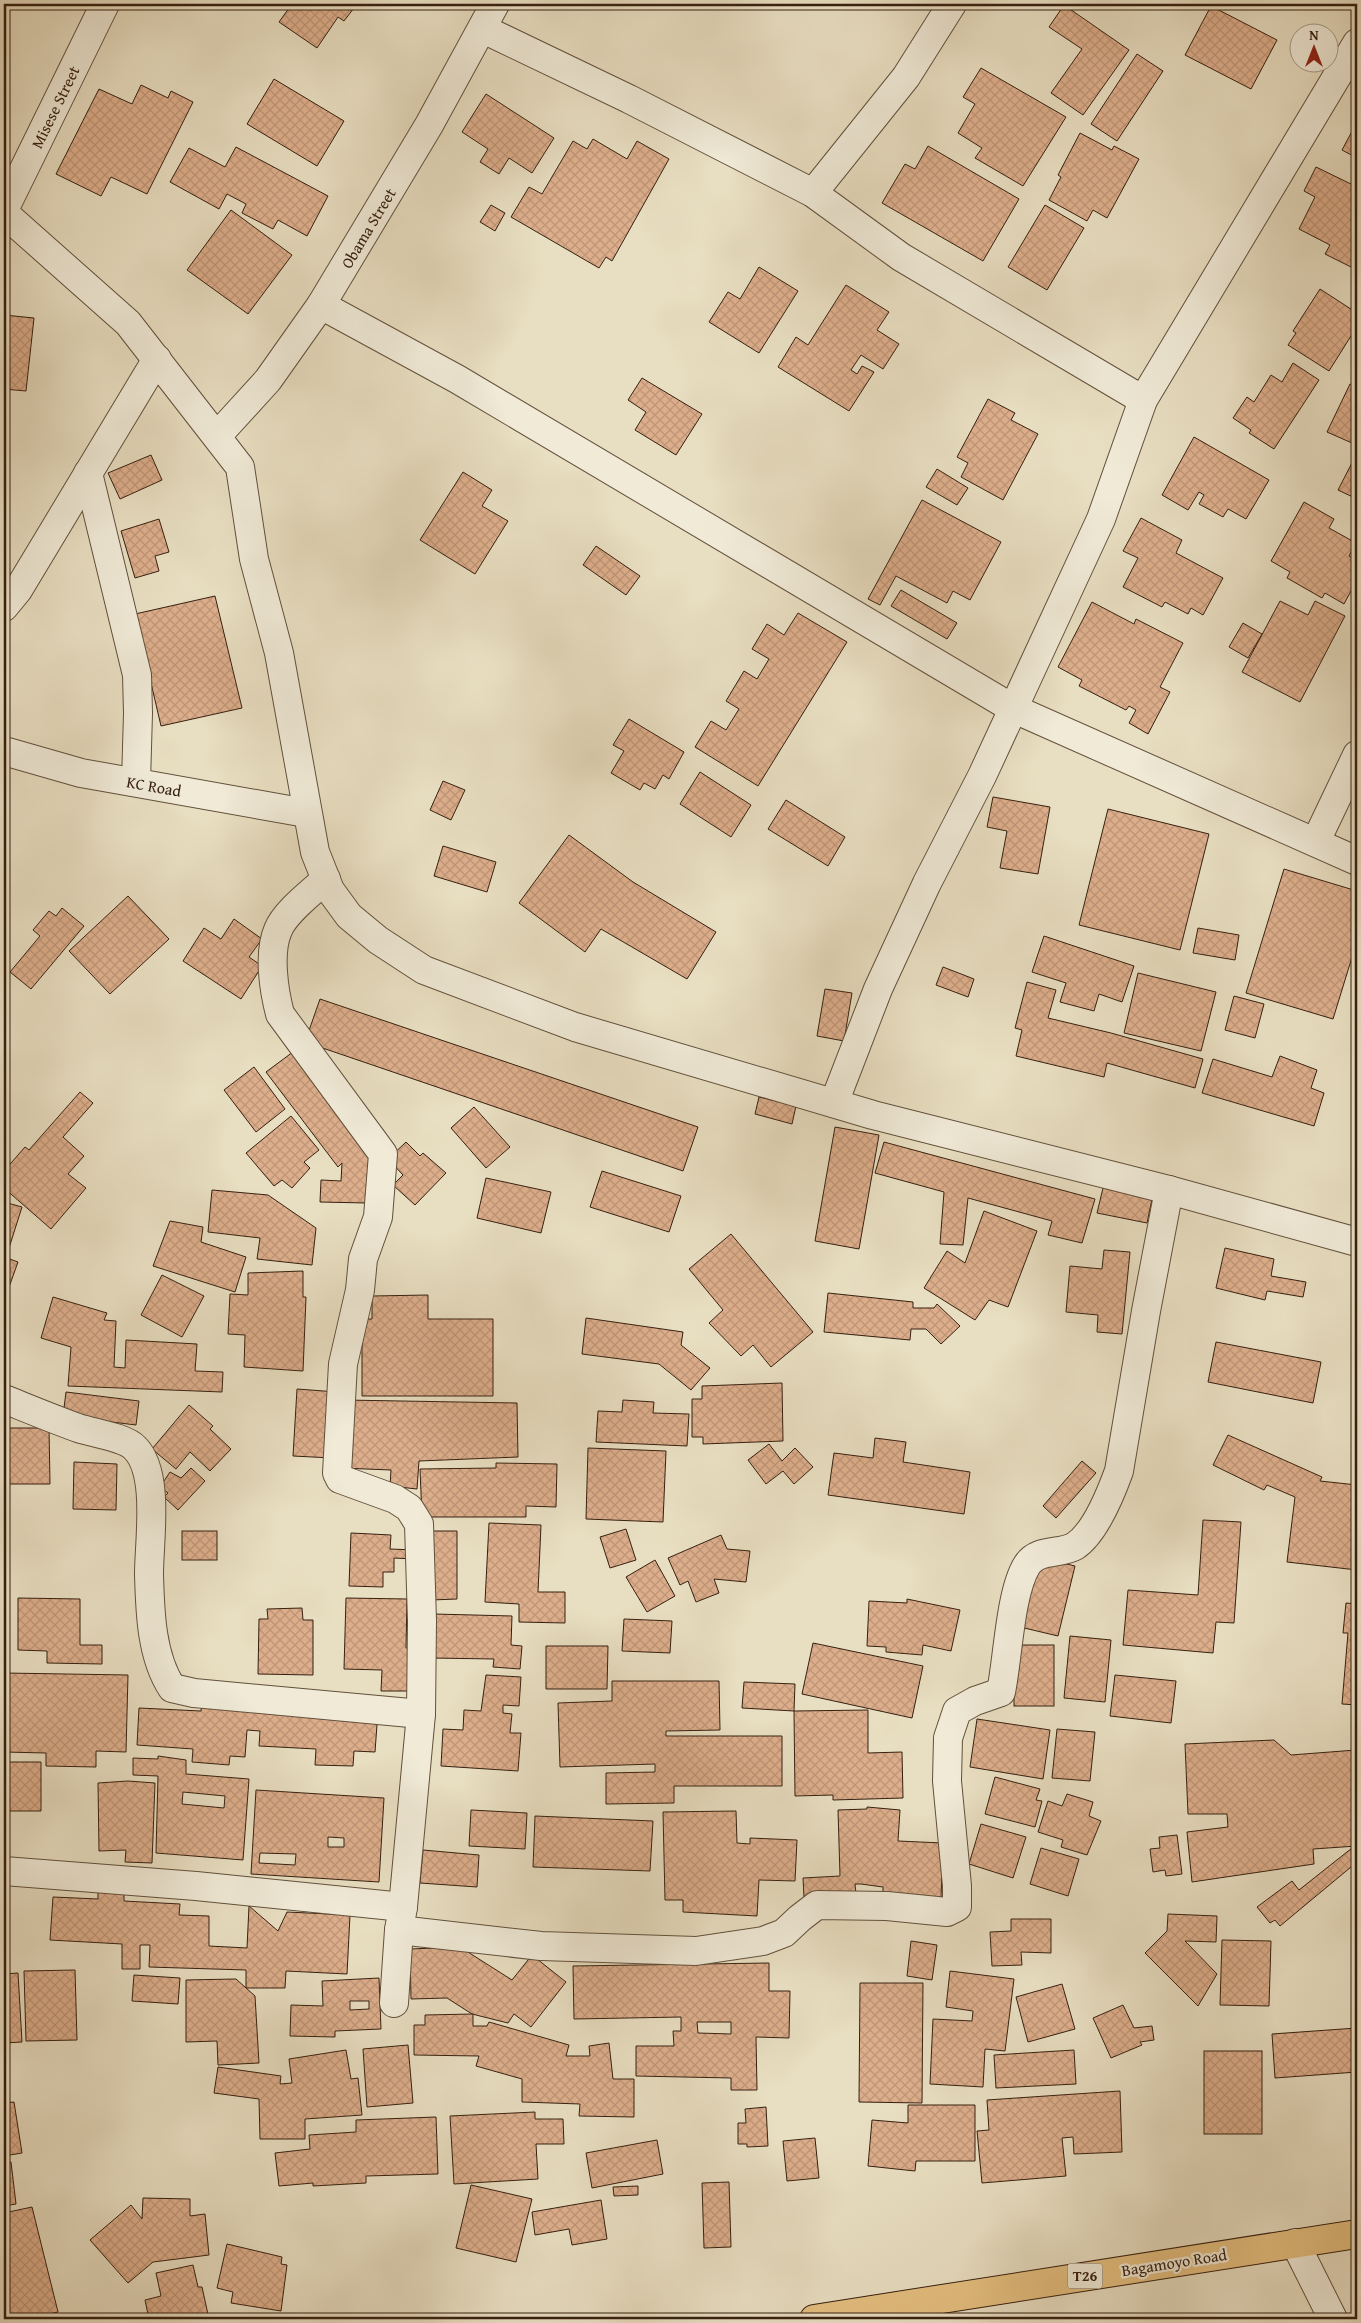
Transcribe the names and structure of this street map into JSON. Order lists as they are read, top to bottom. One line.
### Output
{"streets":{"highway":["Bagamoyo Road","T26"],"street":["Misese Street","Obama Street","KC Road"]},"north":"top"}
